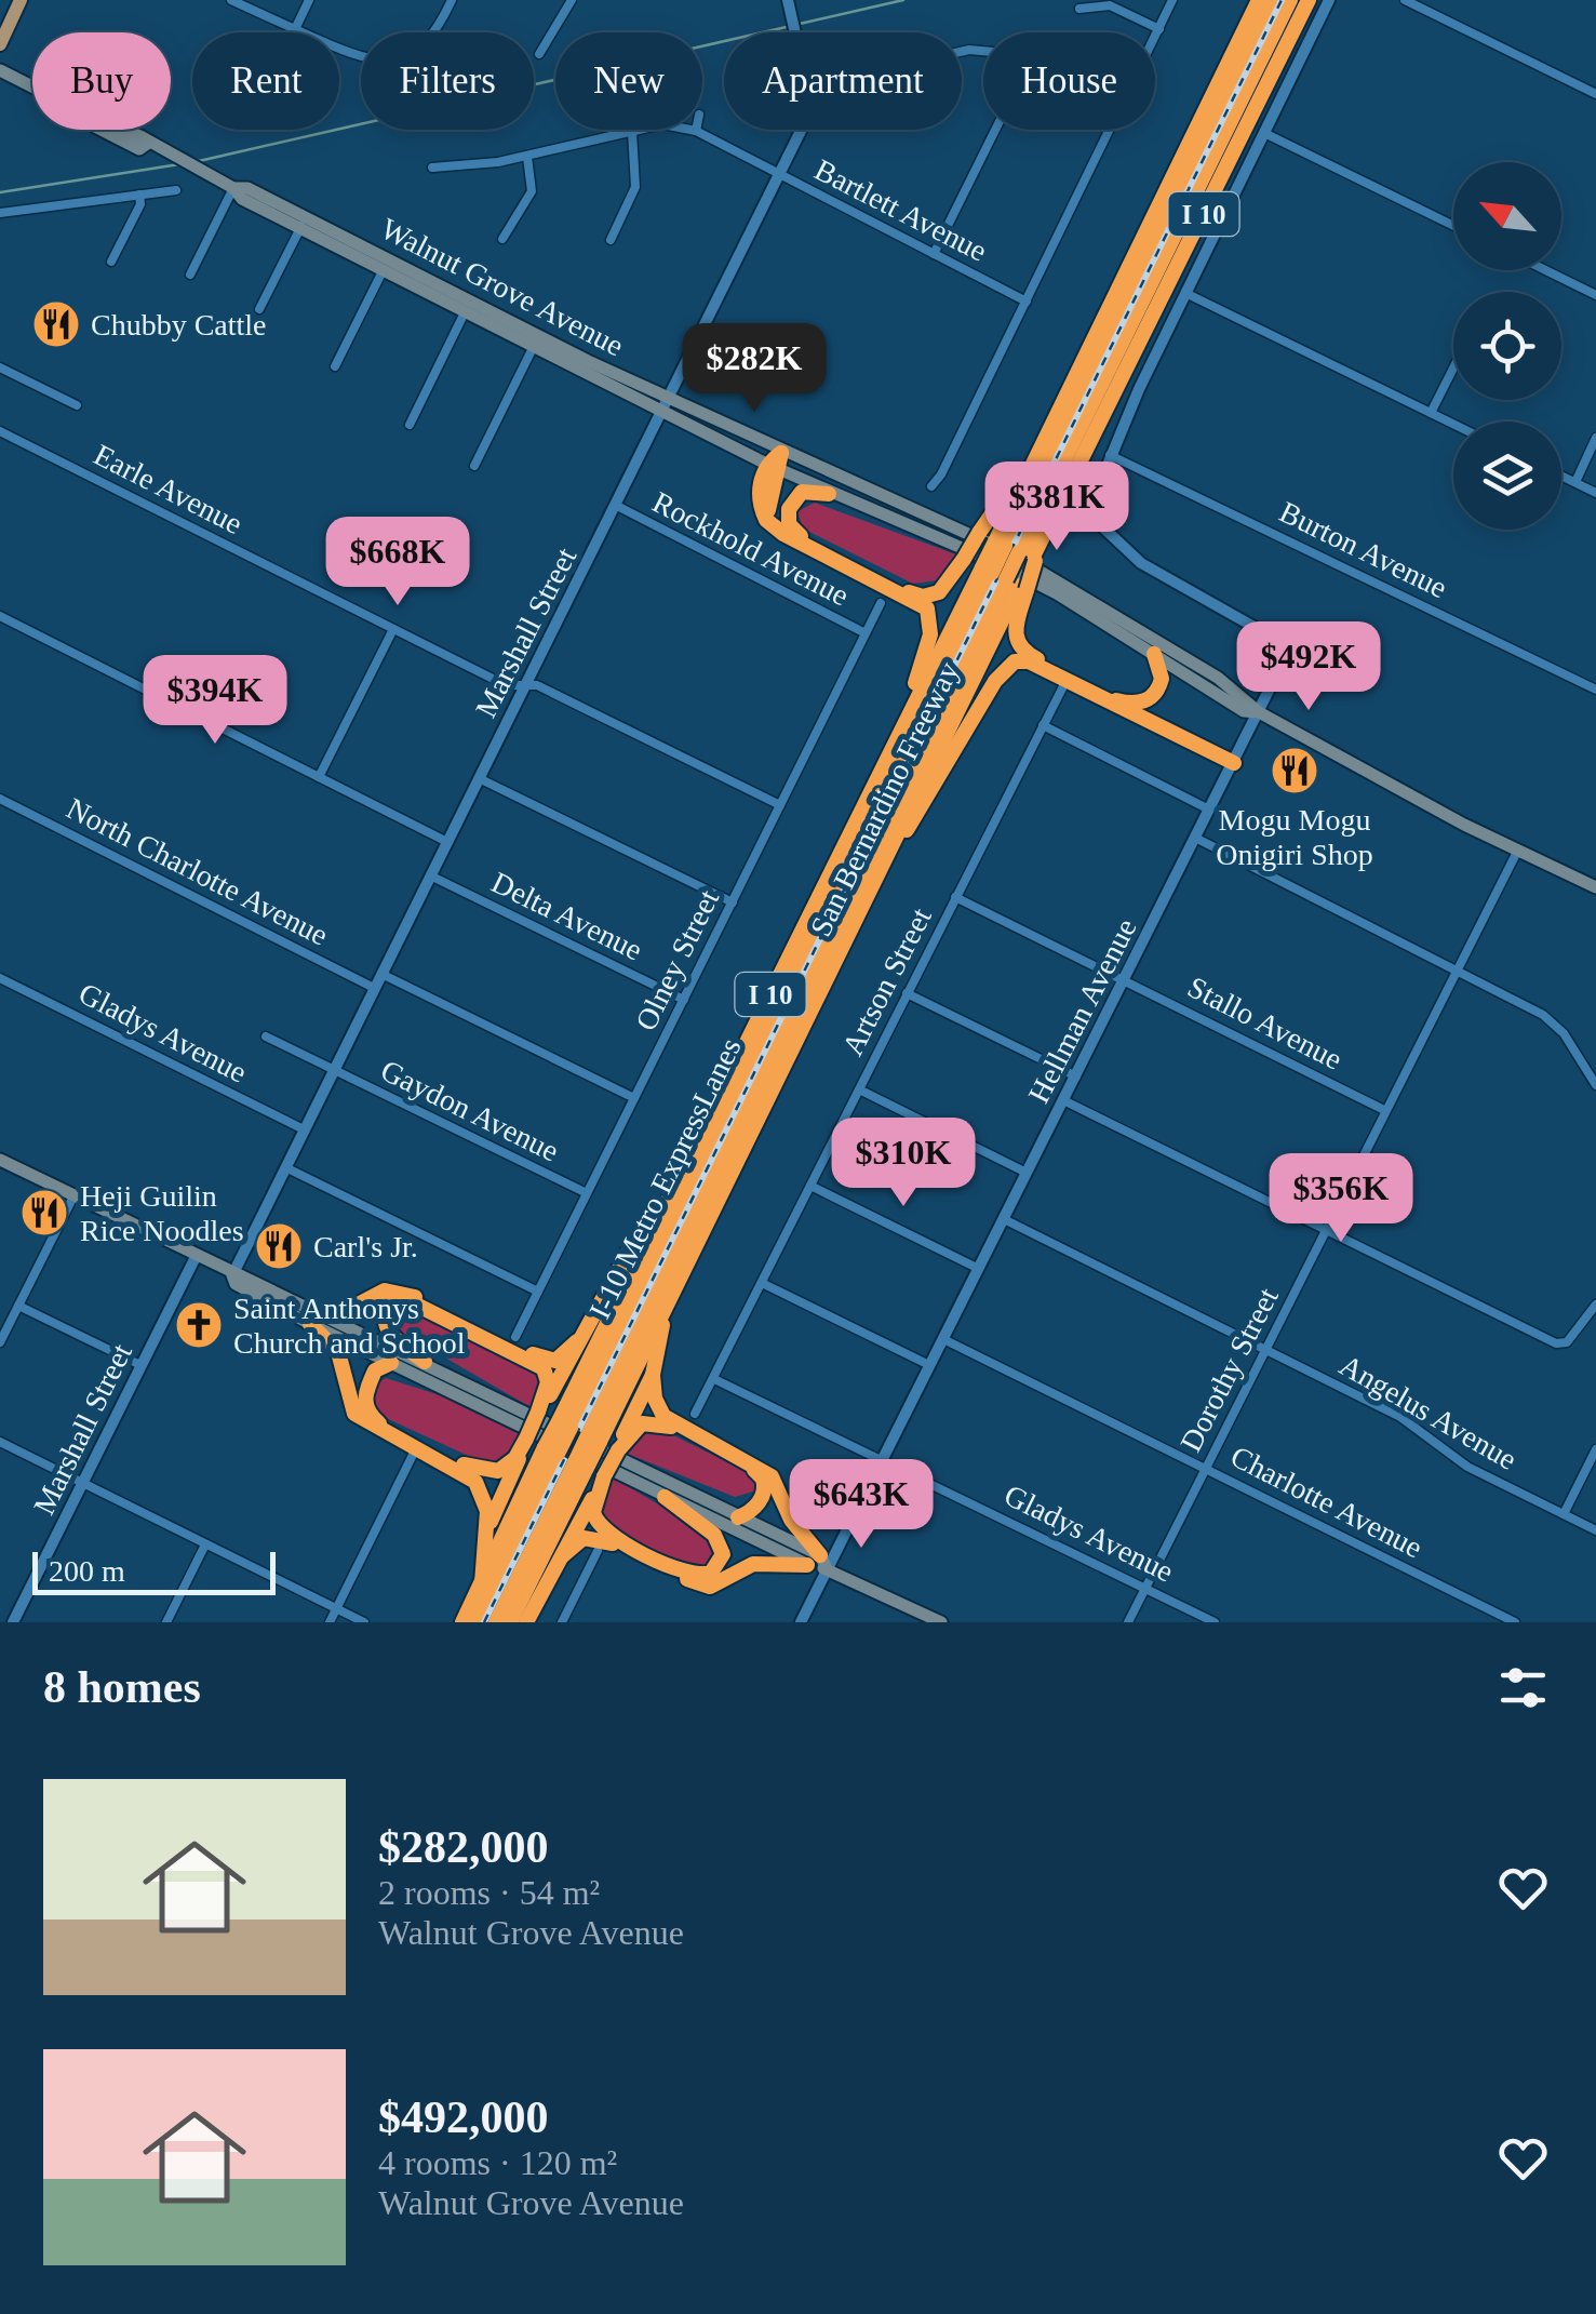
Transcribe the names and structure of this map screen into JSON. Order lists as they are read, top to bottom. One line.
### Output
{"streets":{"highway":["I 10","San Bernardino Freeway","I-10 Metro ExpressLanes"],"main road":["Walnut Grove Avenue"],"street":["Bartlett Avenue","Earle Avenue","Rockhold Avenue","Burton Avenue","Marshall Street","North Charlotte Avenue","Delta Avenue","Olney Street","Artson Street","Hellman Avenue","Stallo Avenue","Gladys Avenue","Gaydon Avenue","Dorothy Street","Angelus Avenue","Charlotte Avenue"]},"crossings":[["Bartlett Avenue","Marshall Street"],["Walnut Grove Avenue","Marshall Street"],["Walnut Grove Avenue","Hellman Avenue"],["Walnut Grove Avenue","Dorothy Street"],["Earle Avenue","Marshall Street"],["Earle Avenue","Olney Street"],["Rockhold Avenue","Marshall Street"],["Rockhold Avenue","Olney Street"],["Burton Avenue","Hellman Avenue"],["Marshall Street","North Charlotte Avenue"],["Marshall Street","Delta Avenue"],["Marshall Street","Gladys Avenue"],["Marshall Street","Gaydon Avenue"],["San Bernardino Freeway","I-10 Metro ExpressLanes"],["Delta Avenue","Olney Street"],["Olney Street","Gaydon Avenue"],["Artson Street","Gladys Avenue"],["Hellman Avenue","Stallo Avenue"],["Hellman Avenue","Gladys Avenue"],["Hellman Avenue","Angelus Avenue"],["Hellman Avenue","Charlotte Avenue"],["Stallo Avenue","Dorothy Street"],["Gladys Avenue","Dorothy Street"],["Dorothy Street","Angelus Avenue"],["Dorothy Street","Charlotte Avenue"]],"places":{"restaurant":["Chubby Cattle","Mogu Mogu Onigiri Shop","Heji Guilin Rice Noodles","Carl's Jr."],"church":["Saint Anthonys Church and School"]},"scale_bar":"200 m","north":"top left","page":{"chip":["Buy","Rent","Filters","New","Apartment","House"],"price":["$282K","$381K","$668K","$492K","$394K","$310K","$356K","$643K"],"scale":"200 m","heading":"8 homes","list":[{"name":"$282,000","note":"2 rooms · 54 m² · Walnut Grove Avenue"},{"name":"$492,000","note":"4 rooms · 120 m² · Walnut Grove Avenue"}]}}
